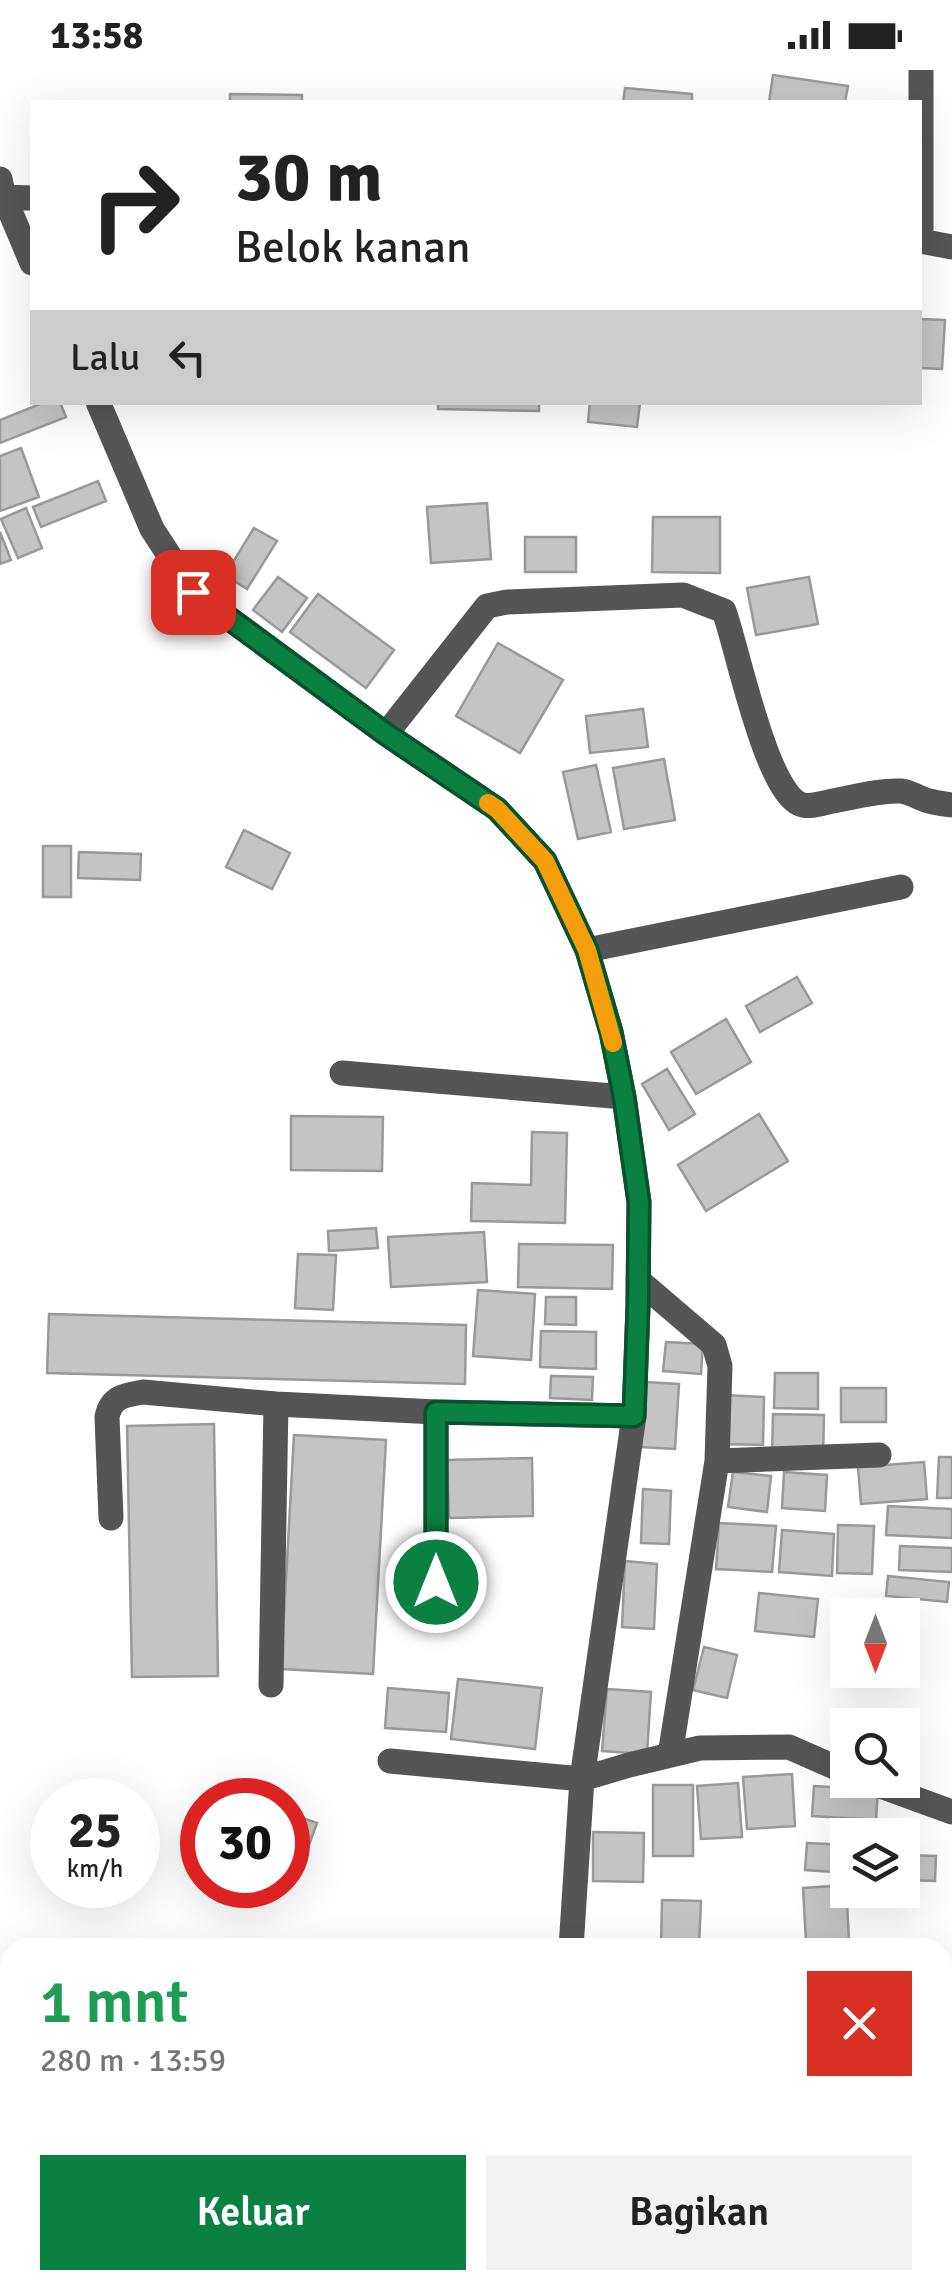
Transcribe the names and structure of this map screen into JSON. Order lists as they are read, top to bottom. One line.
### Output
{"north":"bottom","page":{"status":"13:58","turn":["30 m","Belok kanan"],"then":"Lalu","speed":"25 km/h","limit":"30","heading":["1 mnt","280 m · 13:59"],"buttons":["Keluar","Bagikan"]}}
